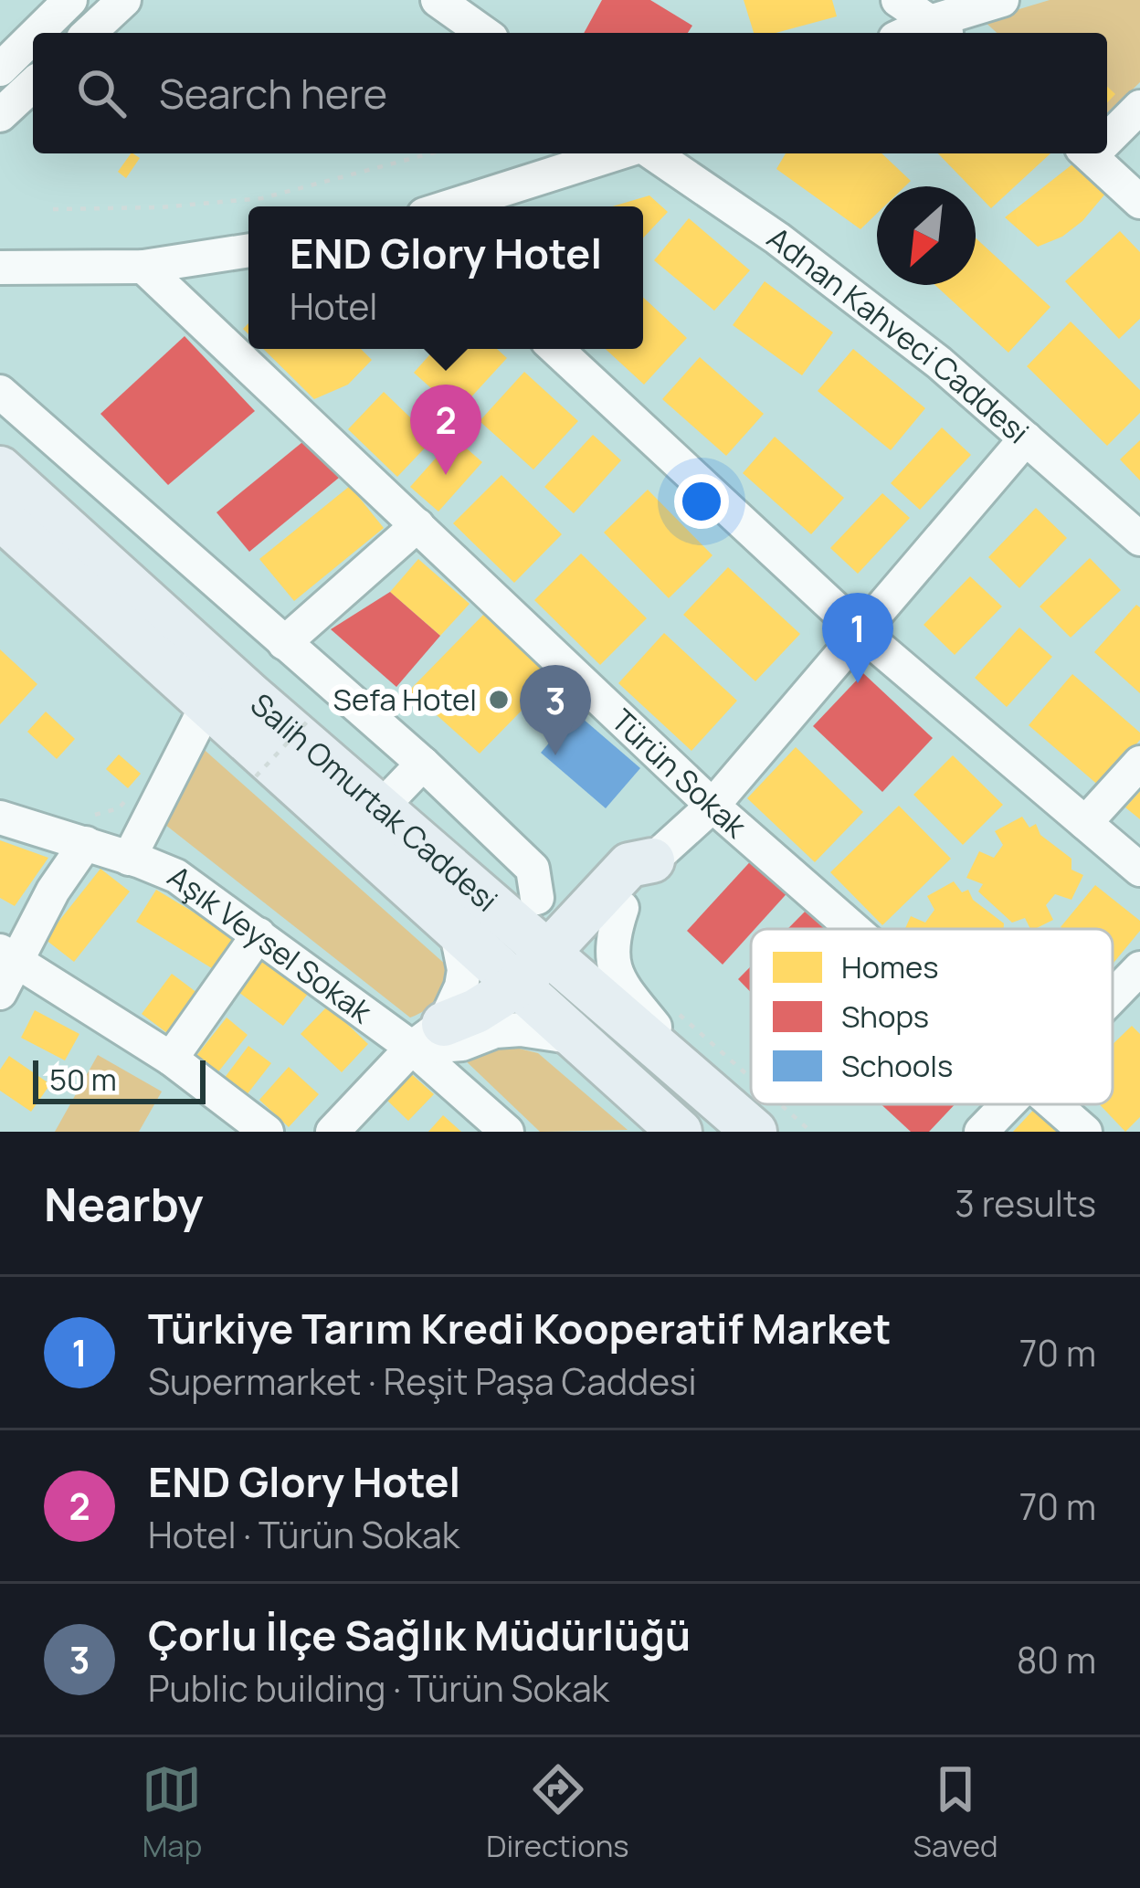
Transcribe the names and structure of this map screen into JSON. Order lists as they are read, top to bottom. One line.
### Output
{"streets":{"main road":["Salih Omurtak Caddesi"],"street":["Adnan Kahveci Caddesi","Türün Sokak","Aşık Veysel Sokak"]},"places":["Sefa Hotel"],"legend":["Homes","Shops","Schools"],"scale_bar":"50 m","north":"bottom left","page":{"search":"Search here","popup":["END Glory Hotel","Hotel"],"pins":["2","1","3"],"scale":"50 m","heading":["Nearby","3 results"],"list":[{"mark":"1","name":"Türkiye Tarım Kredi Kooperatif Market","note":"Supermarket · Reşit Paşa Caddesi","value":"70 m"},{"mark":"2","name":"END Glory Hotel","note":"Hotel · Türün Sokak","value":"70 m"},{"mark":"3","name":"Çorlu İlçe Sağlık Müdürlüğü","note":"Public building · Türün Sokak","value":"80 m"}],"nav":["Map","Directions","Saved"]}}
